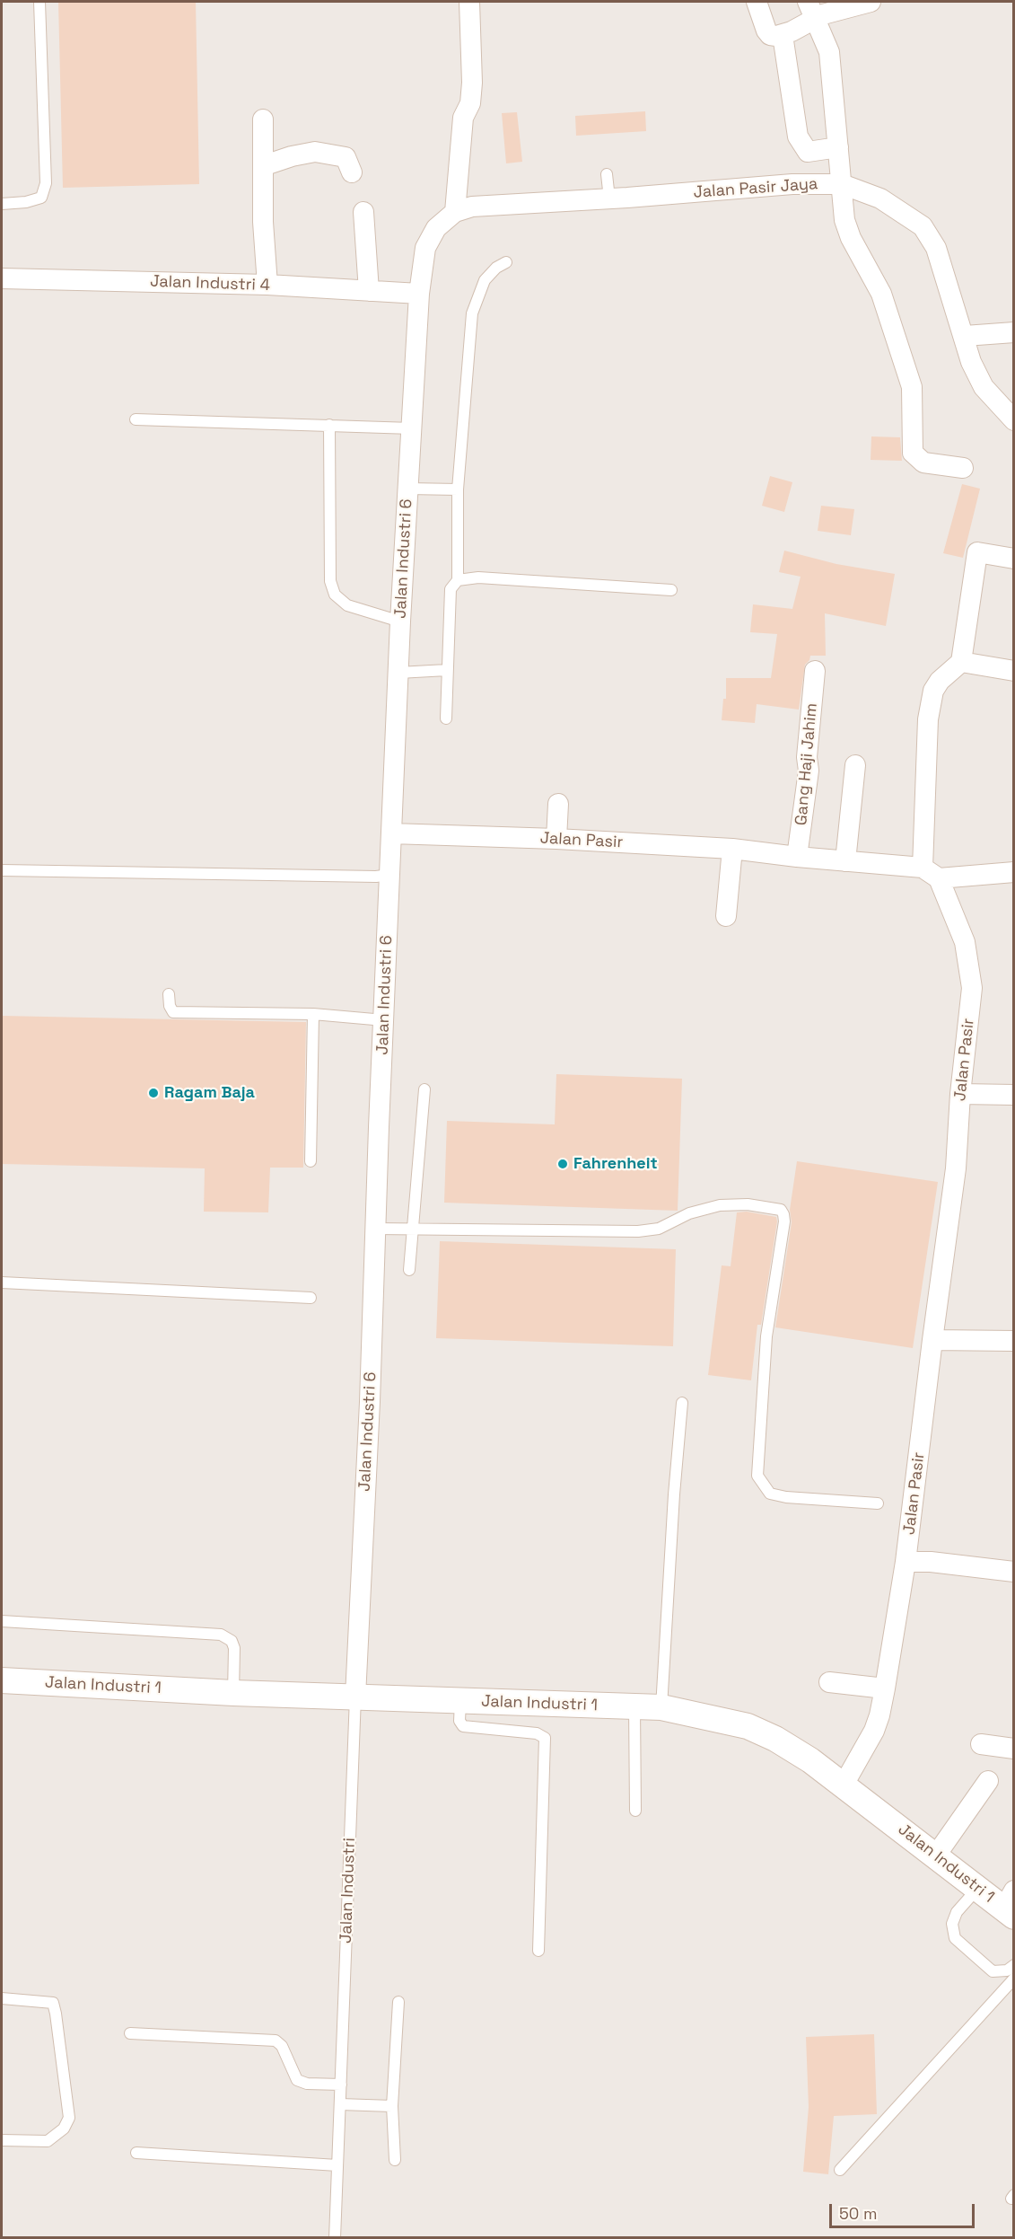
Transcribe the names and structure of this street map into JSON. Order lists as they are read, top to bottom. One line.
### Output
{"streets":{"street":["Jalan Pasir Jaya","Jalan Industri 4","Jalan Industri 6","Gang Haji Jahim","Jalan Pasir","Jalan Industri 1"],"lane":["Jalan Industri"]},"crossings":[["Jalan Pasir Jaya","Jalan Industri 4"],["Jalan Pasir Jaya","Jalan Industri 6"],["Jalan Industri 4","Jalan Industri 6"],["Jalan Industri 6","Jalan Pasir"],["Jalan Industri 6","Jalan Industri 1"],["Jalan Industri 6","Jalan Industri"],["Gang Haji Jahim","Jalan Pasir"],["Jalan Pasir","Jalan Industri 1"],["Jalan Industri 1","Jalan Industri"]],"places":["Ragam Baja","Fahrenheit"],"scale_bar":"50 m"}
